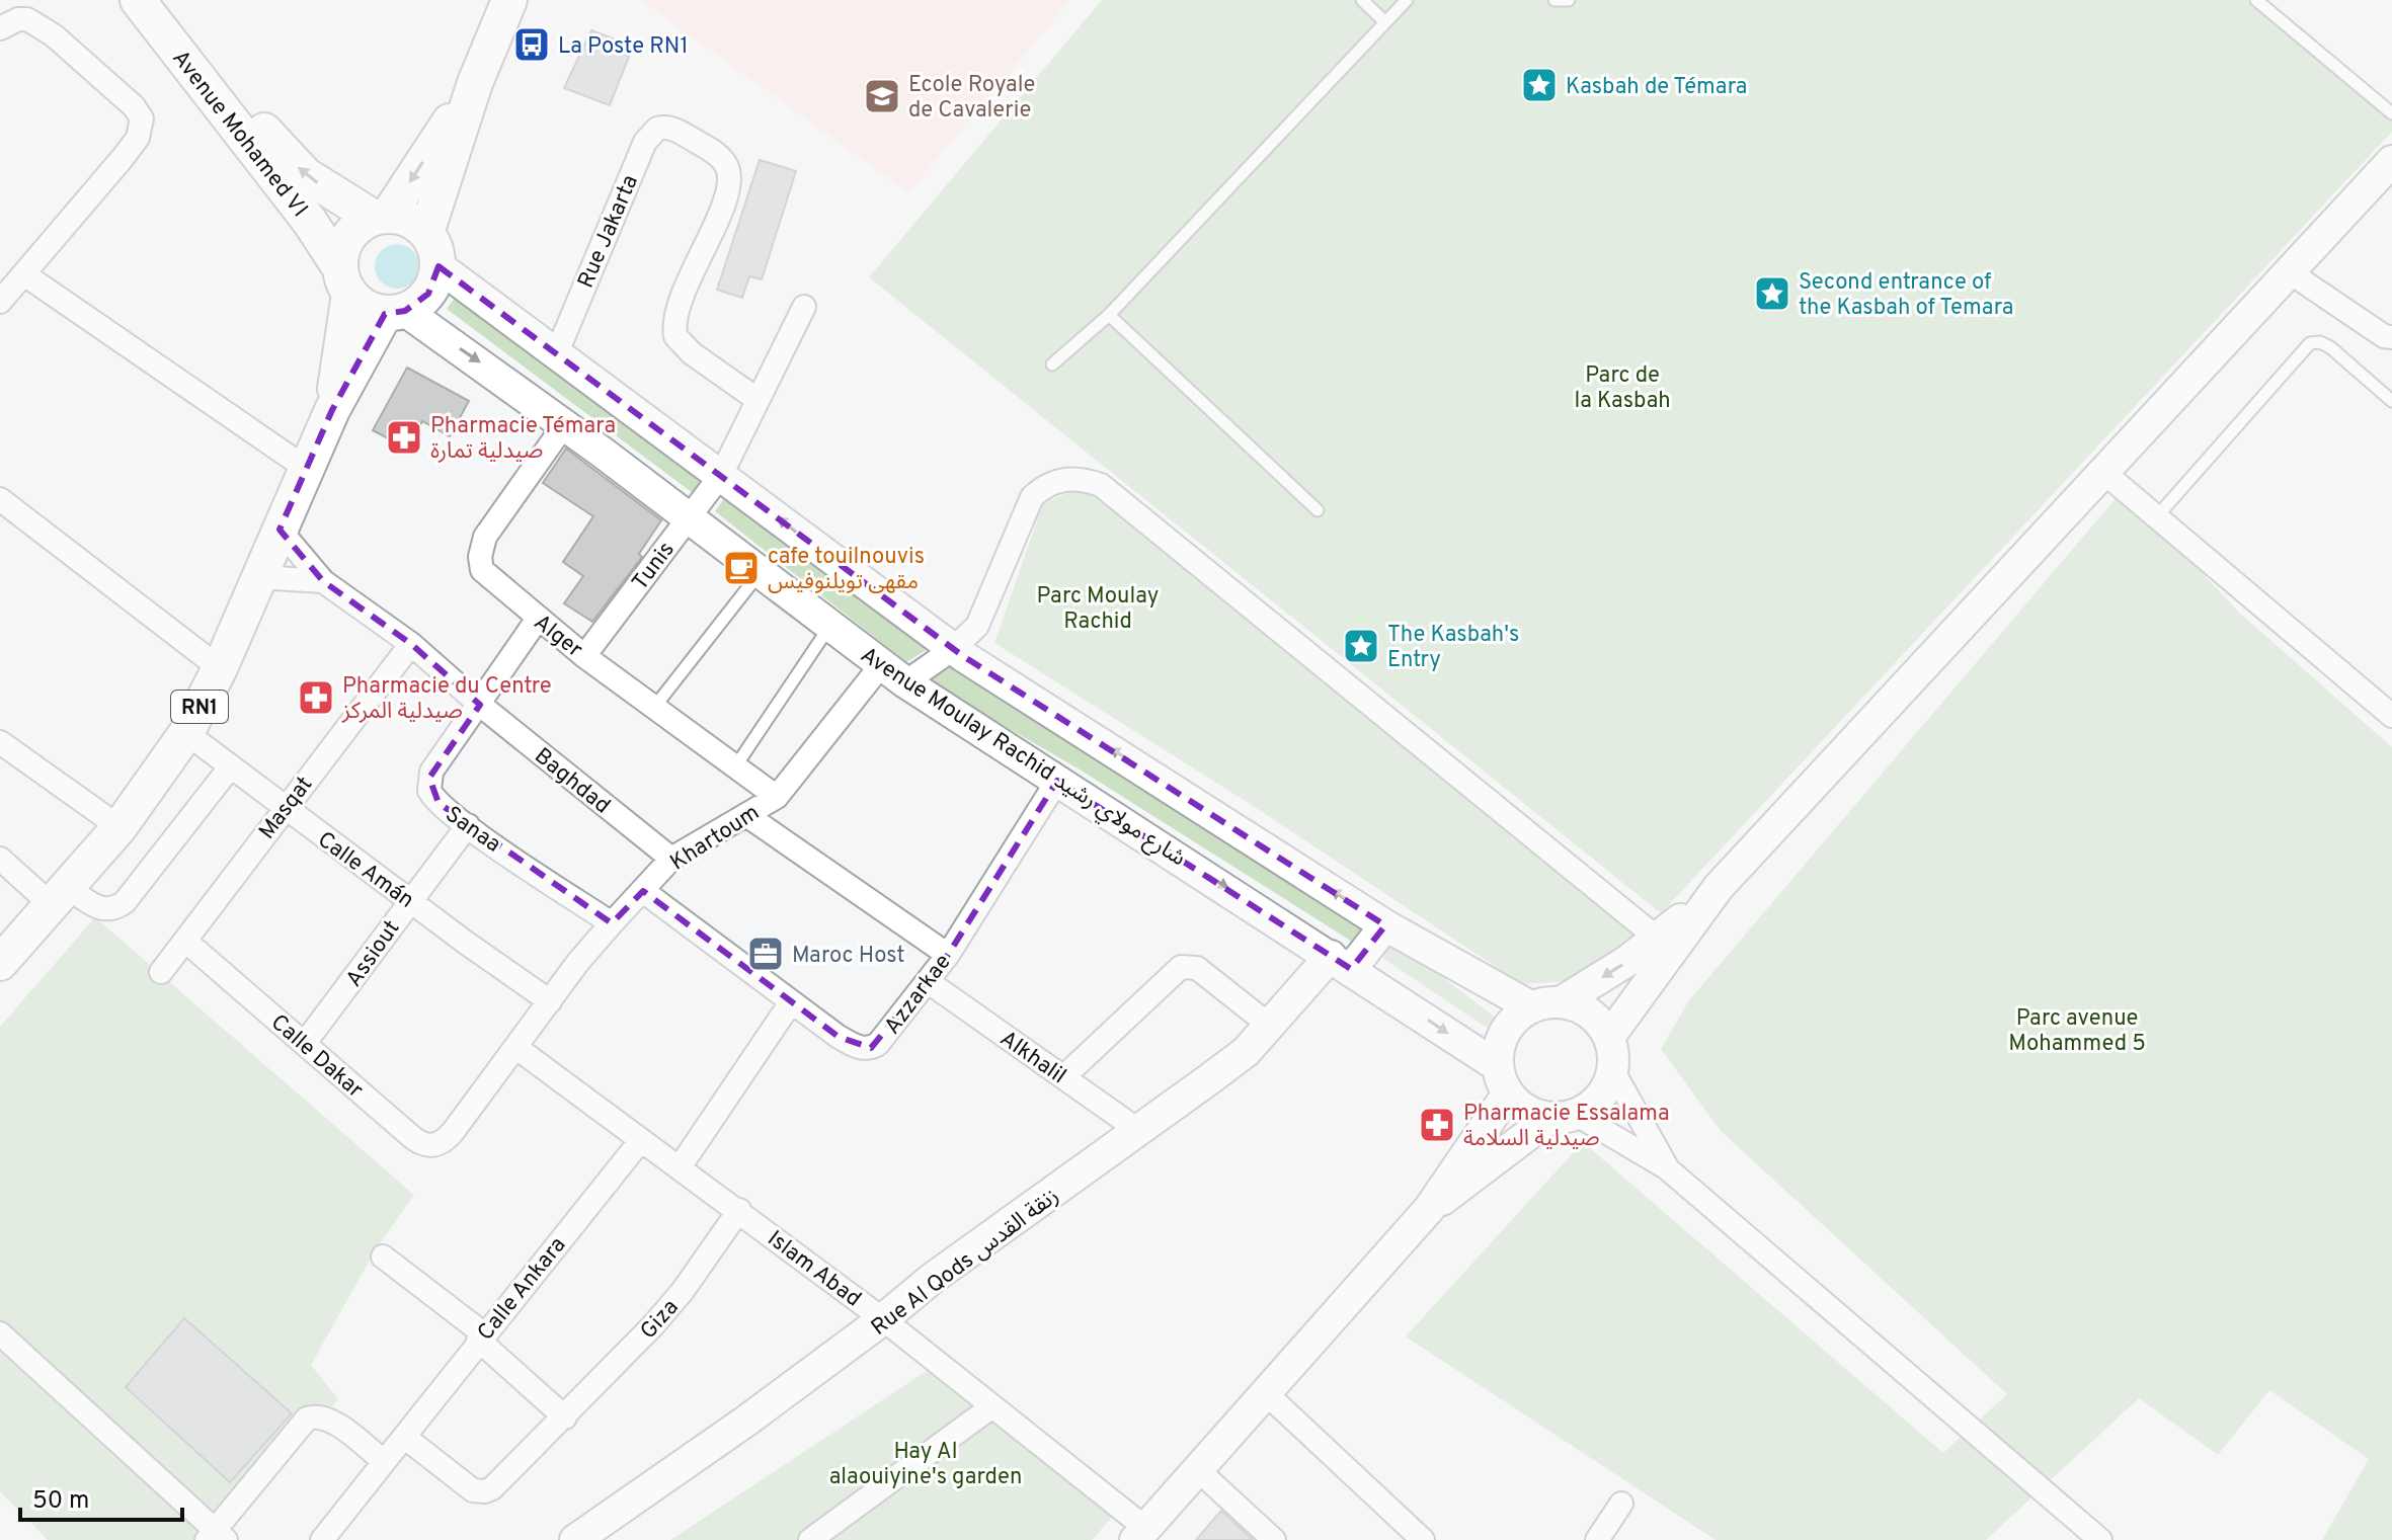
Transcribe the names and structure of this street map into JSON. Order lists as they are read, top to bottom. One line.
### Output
{"streets":{"main road":["Avenue Mohamed VI","RN1","Avenue Moulay Rachid شارع مولاي رشيد","Rue Al Qods زنقة القدس"],"street":["Rue Jakarta","Tunis","Alger","Baghdad","Masqat","Sanaa","Khartoum","Calle Amán","Assiout","Azzarkae","Calle Dakar","Alkhalil","Islam Abad","Calle Ankara","Giza"]},"crossings":[["Avenue Mohamed VI","RN1"],["Avenue Mohamed VI","Avenue Moulay Rachid شارع مولاي رشيد"],["Rue Jakarta","Tunis"],["Tunis","Alger"],["Tunis","Avenue Moulay Rachid شارع مولاي رشيد"],["Alger","Avenue Moulay Rachid شارع مولاي رشيد"],["Alger","Sanaa"],["Alger","Khartoum"],["RN1","Avenue Moulay Rachid شارع مولاي رشيد"],["RN1","Baghdad"],["RN1","Calle Amán"],["Avenue Moulay Rachid شارع مولاي رشيد","Khartoum"],["Avenue Moulay Rachid شارع مولاي رشيد","Azzarkae"],["Avenue Moulay Rachid شارع مولاي رشيد","Rue Al Qods زنقة القدس"],["Baghdad","Masqat"],["Baghdad","Sanaa"],["Baghdad","Khartoum"],["Masqat","Calle Amán"],["Masqat","Calle Dakar"],["Sanaa","Khartoum"],["Sanaa","Assiout"],["Khartoum","Calle Amán"],["Khartoum","Azzarkae"],["Khartoum","Calle Dakar"],["Khartoum","Islam Abad"],["Calle Amán","Assiout"],["Assiout","Calle Dakar"],["Azzarkae","Alkhalil"],["Alkhalil","Rue Al Qods زنقة القدس"],["Rue Al Qods زنقة القدس","Islam Abad"],["Islam Abad","Calle Ankara"],["Islam Abad","Giza"],["Calle Ankara","Giza"]],"parks":["Parc de la Kasbah","Parc Moulay Rachid","Parc avenue Mohammed 5","Hay Al alaouiyine's garden"],"places":{"bus stop":["La Poste RN1"],"place":["Kasbah de Témara","Second entrance of the Kasbah of Temara","The Kasbah's Entry"],"school or university":["Ecole Royale de Cavalerie"],"pharmacy":["Pharmacie Témara صيدلية تمارة","Pharmacie du Centre صيدلية المركز","Pharmacie Essalama صيدلية السلامة"],"cafe":["cafe touilnouvis مقهى تويلنوفيس"],"office":["Maroc Host"]},"scale_bar":"50 m"}
